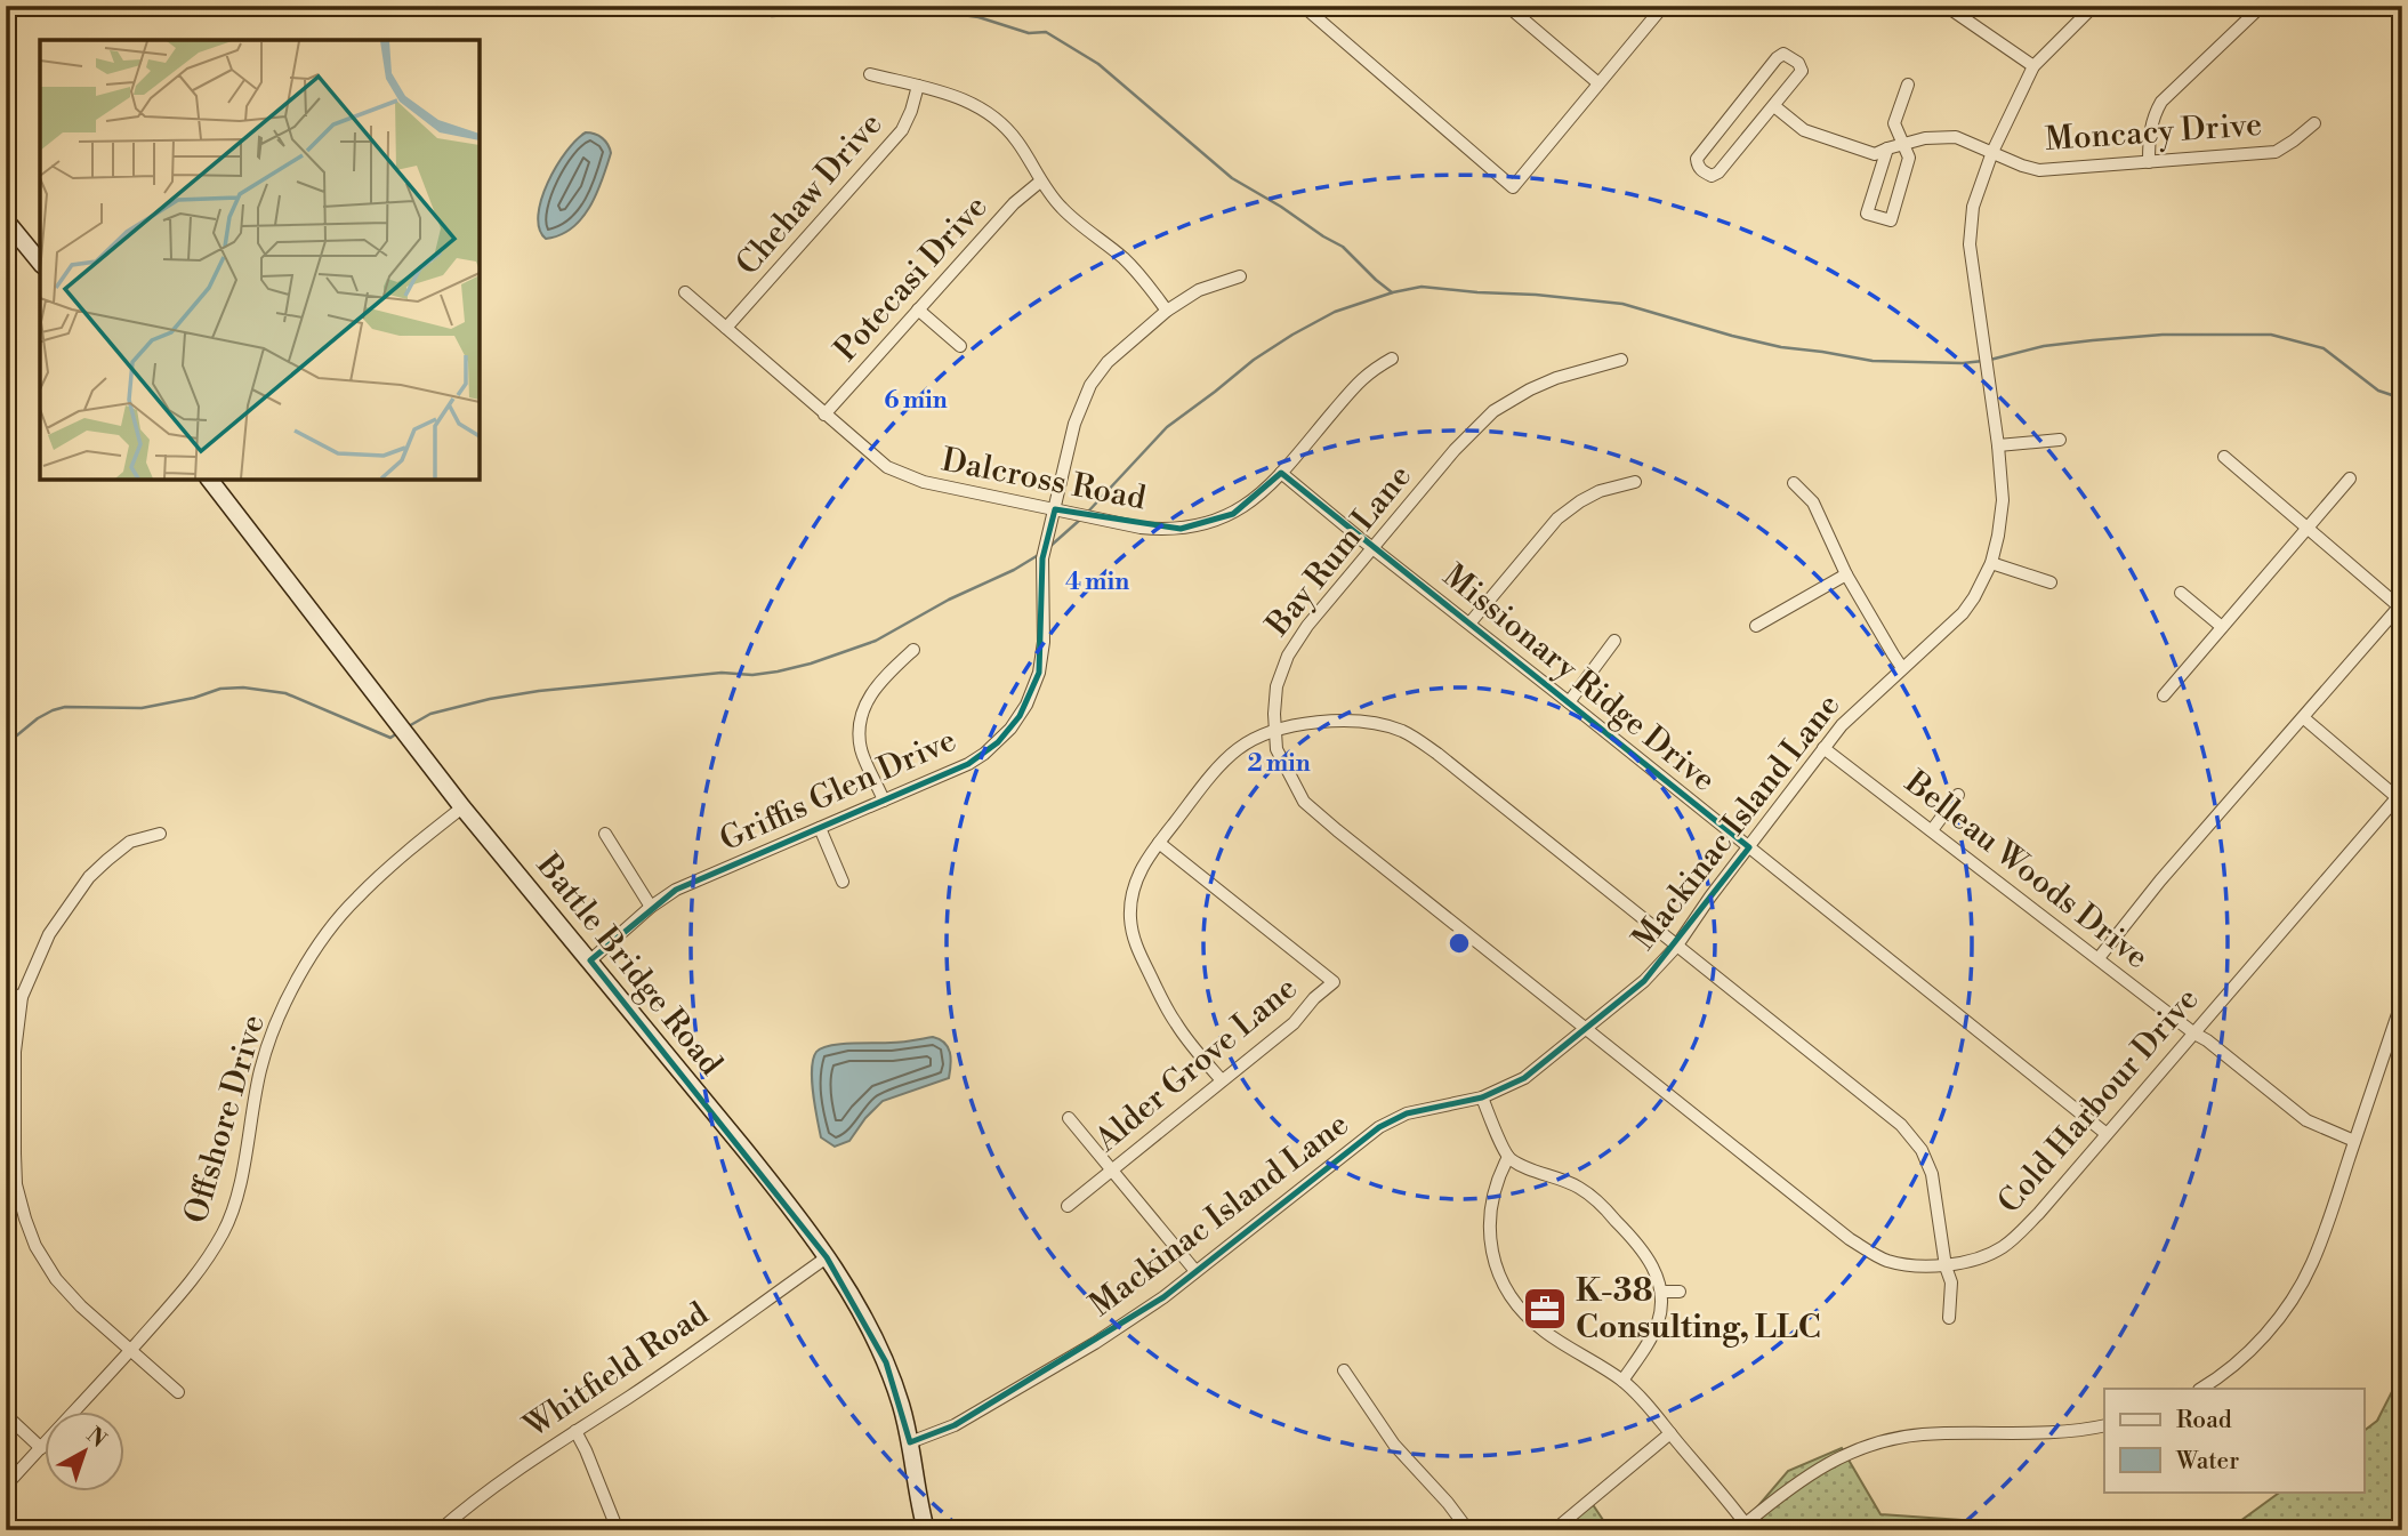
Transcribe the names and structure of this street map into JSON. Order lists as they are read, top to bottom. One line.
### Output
{"streets":{"street":["Moncacy Drive","Chehaw Drive","Potecasi Drive","Dalcross Road","Bay Rum Lane","Missionary Ridge Drive","Griffis Glen Drive","Mackinac Island Lane","Belleau Woods Drive","Battle Bridge Road","Alder Grove Lane","Cold Harbour Drive","Offshore Drive","Whitfield Road"]},"crossings":[["Moncacy Drive","Mackinac Island Lane"],["Chehaw Drive","Dalcross Road"],["Potecasi Drive","Dalcross Road"],["Dalcross Road","Missionary Ridge Drive"],["Dalcross Road","Griffis Glen Drive"],["Bay Rum Lane","Missionary Ridge Drive"],["Bay Rum Lane","Mackinac Island Lane"],["Bay Rum Lane","Cold Harbour Drive"],["Missionary Ridge Drive","Mackinac Island Lane"],["Missionary Ridge Drive","Cold Harbour Drive"],["Griffis Glen Drive","Battle Bridge Road"],["Mackinac Island Lane","Belleau Woods Drive"],["Mackinac Island Lane","Battle Bridge Road"],["Mackinac Island Lane","Cold Harbour Drive"],["Belleau Woods Drive","Cold Harbour Drive"],["Battle Bridge Road","Offshore Drive"],["Battle Bridge Road","Whitfield Road"]],"places":{"office":["K-38 Consulting, LLC"]},"legend":["Road","Water"],"north":"top right","rings":["6 min","4 min","2 min"]}
